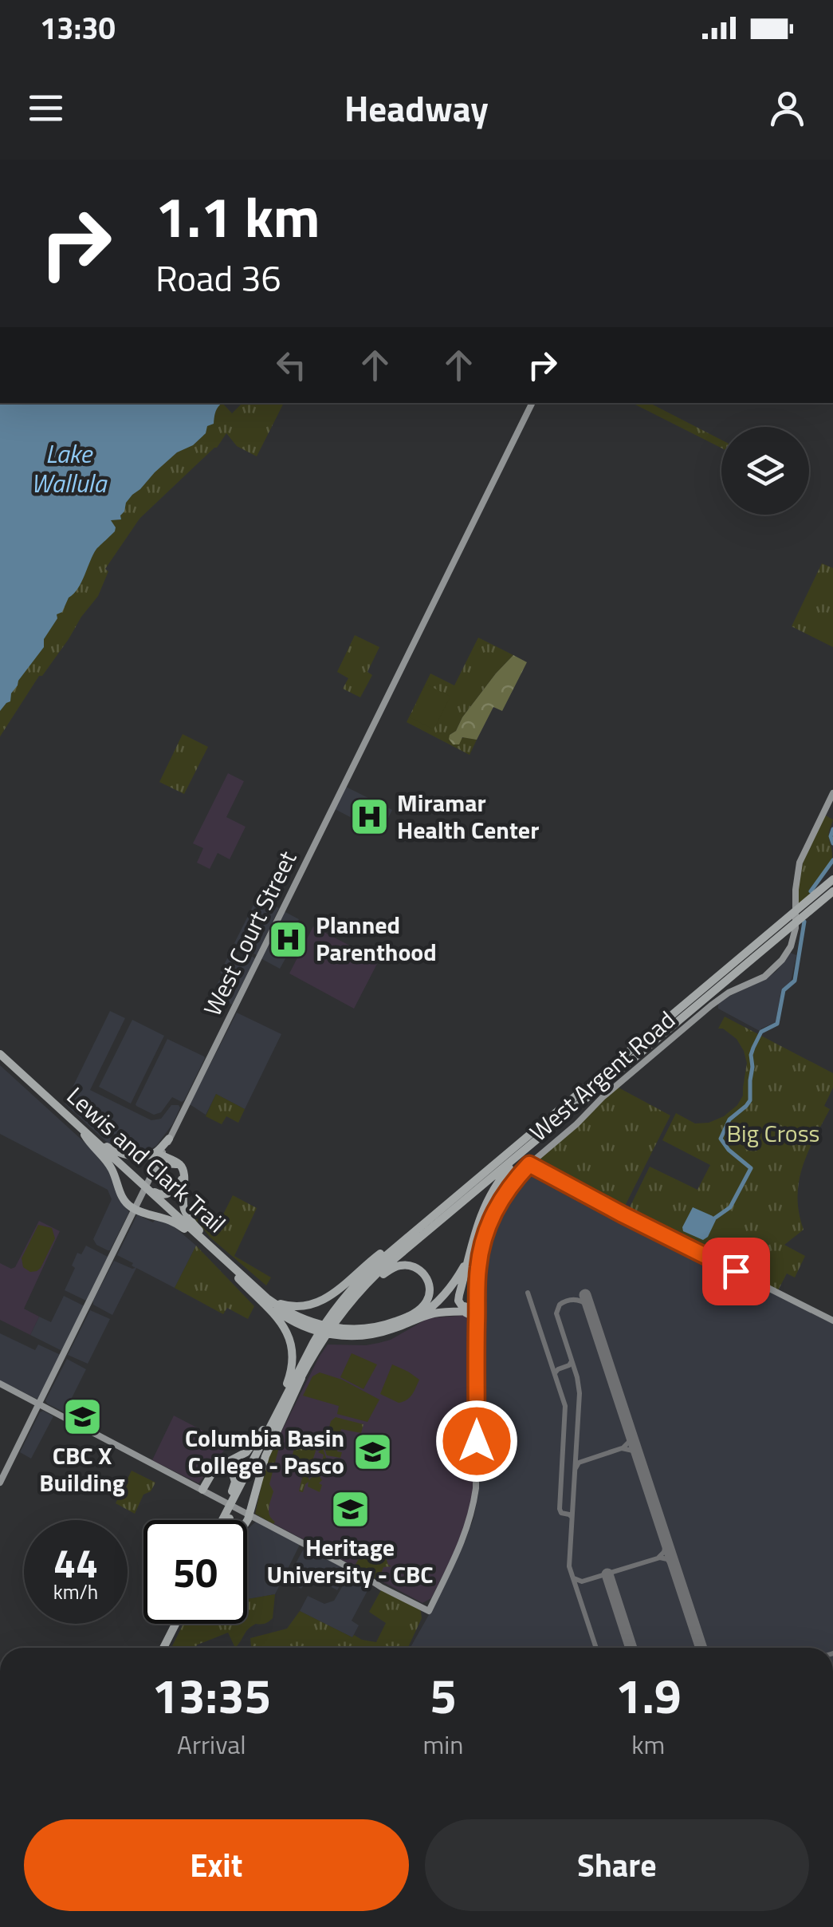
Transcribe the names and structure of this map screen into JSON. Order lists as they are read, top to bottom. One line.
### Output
{"streets":{"highway":["Lewis and Clark Trail"],"main road":["West Court Street","West Argent Road"]},"crossings":[["West Court Street","Lewis and Clark Trail"]],"water":["Lake Wallula"],"parks":["Big Cross"],"places":{"hospital":["Miramar Health Center","Planned Parenthood"],"school or university":["CBC X Building","Columbia Basin College - Pasco","Heritage University - CBC"]},"page":{"status":"13:30","header":"Headway","turn":["1.1 km","Road 36"],"speed":"44 km/h","limit":"50","eta":["13:35","Arrival","5","min","1.9","km"],"buttons":["Exit","Share"]}}
